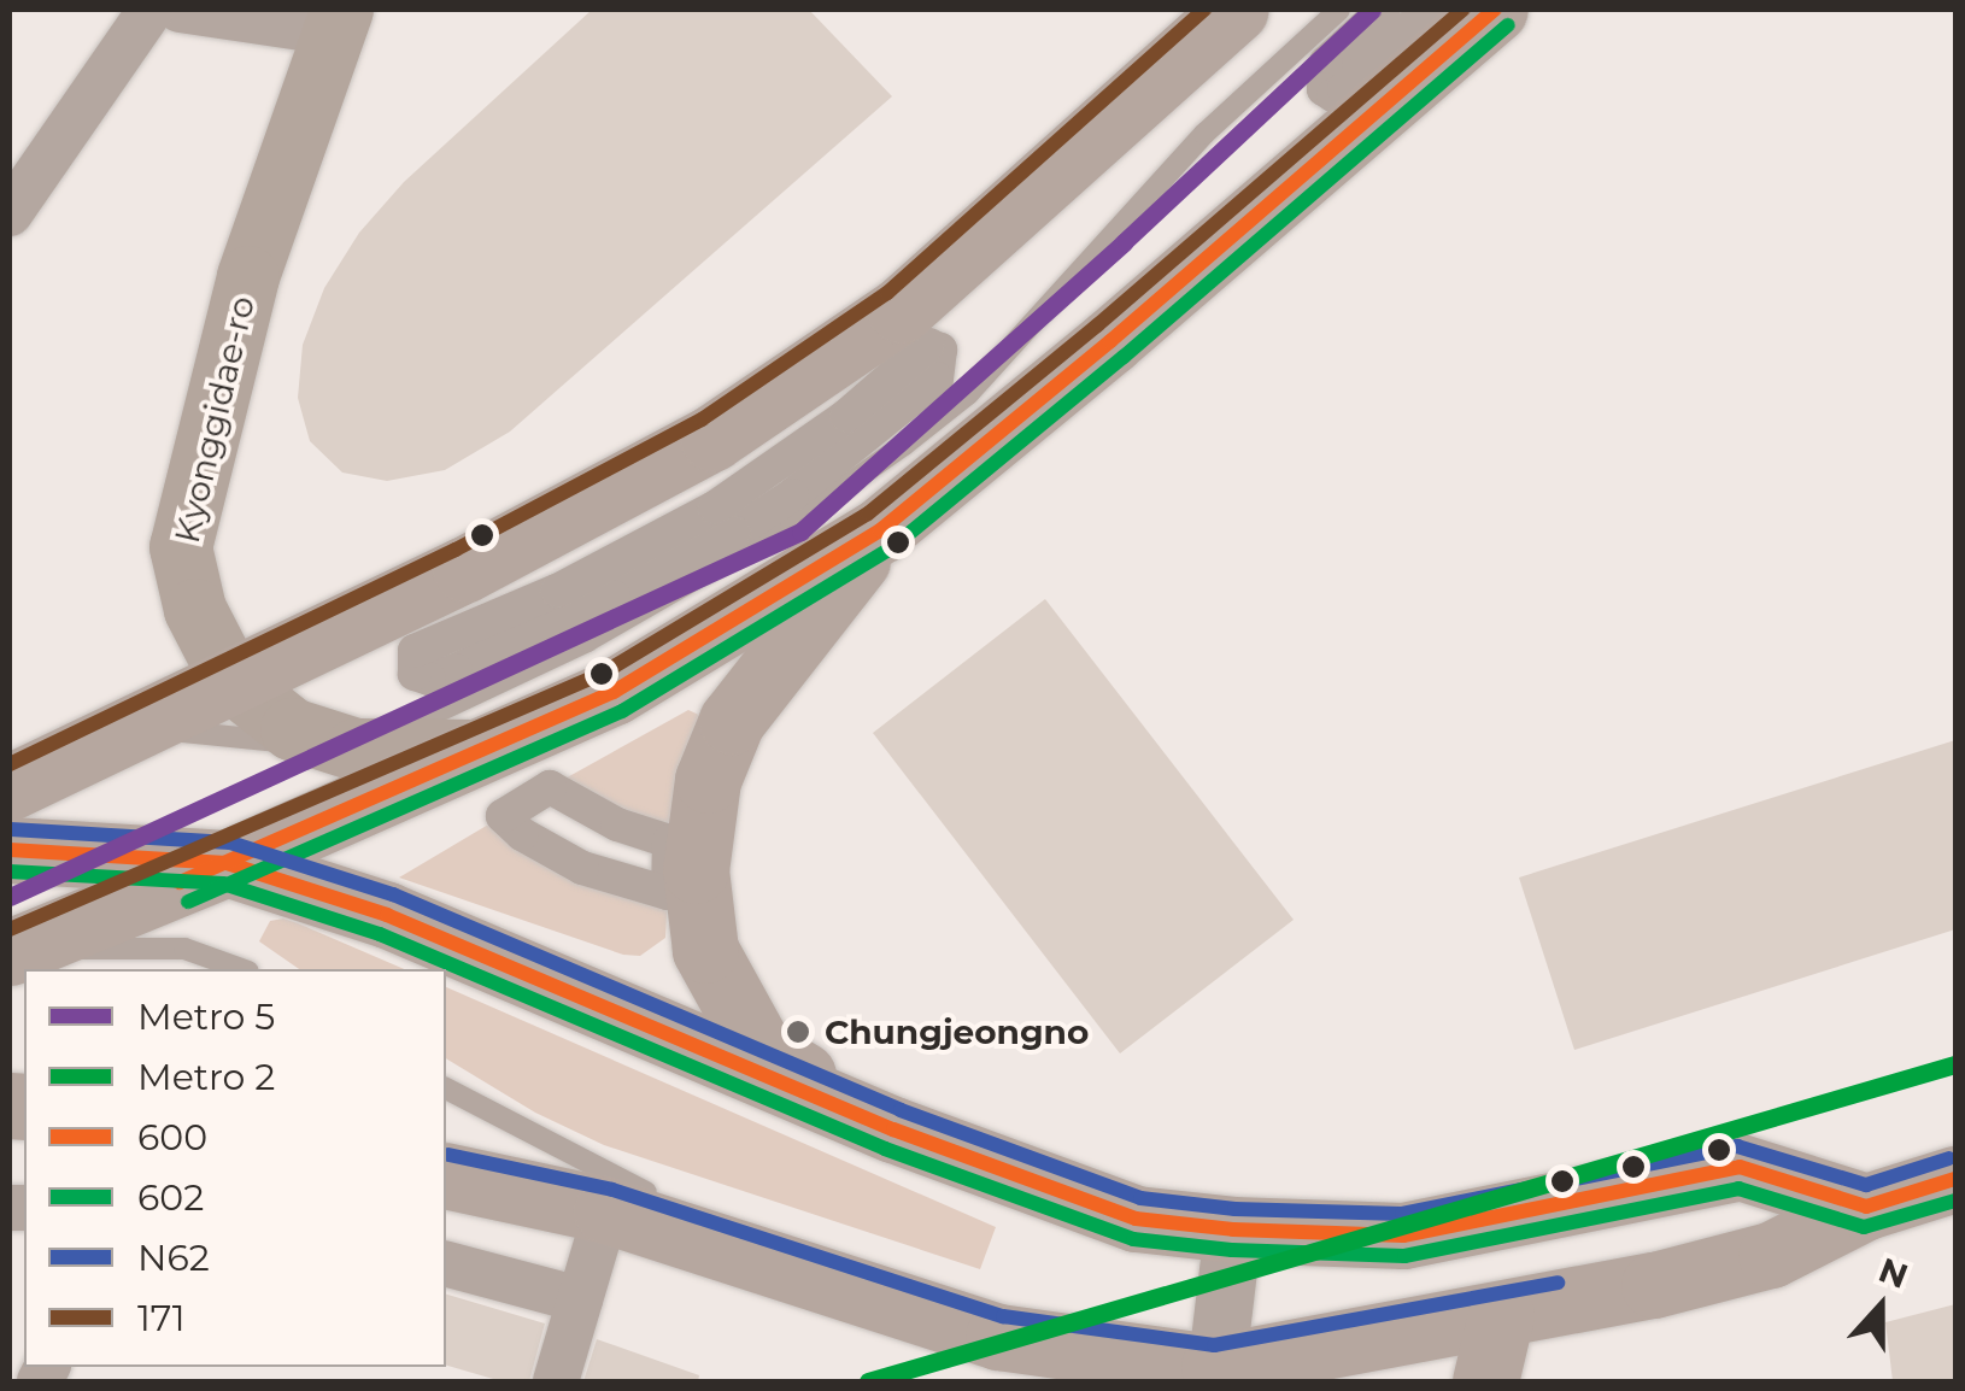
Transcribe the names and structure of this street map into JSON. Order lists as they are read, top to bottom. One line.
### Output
{"streets":{"main road":["Kyonggidae-ro"]},"places":["Chungjeongno"],"lines":["metro line 5","transit line 600","transit line 171","transit line 602","transit line N62","metro line 2"],"legend":["Metro 5","Metro 2","600","602","N62","171"],"north":"top"}
